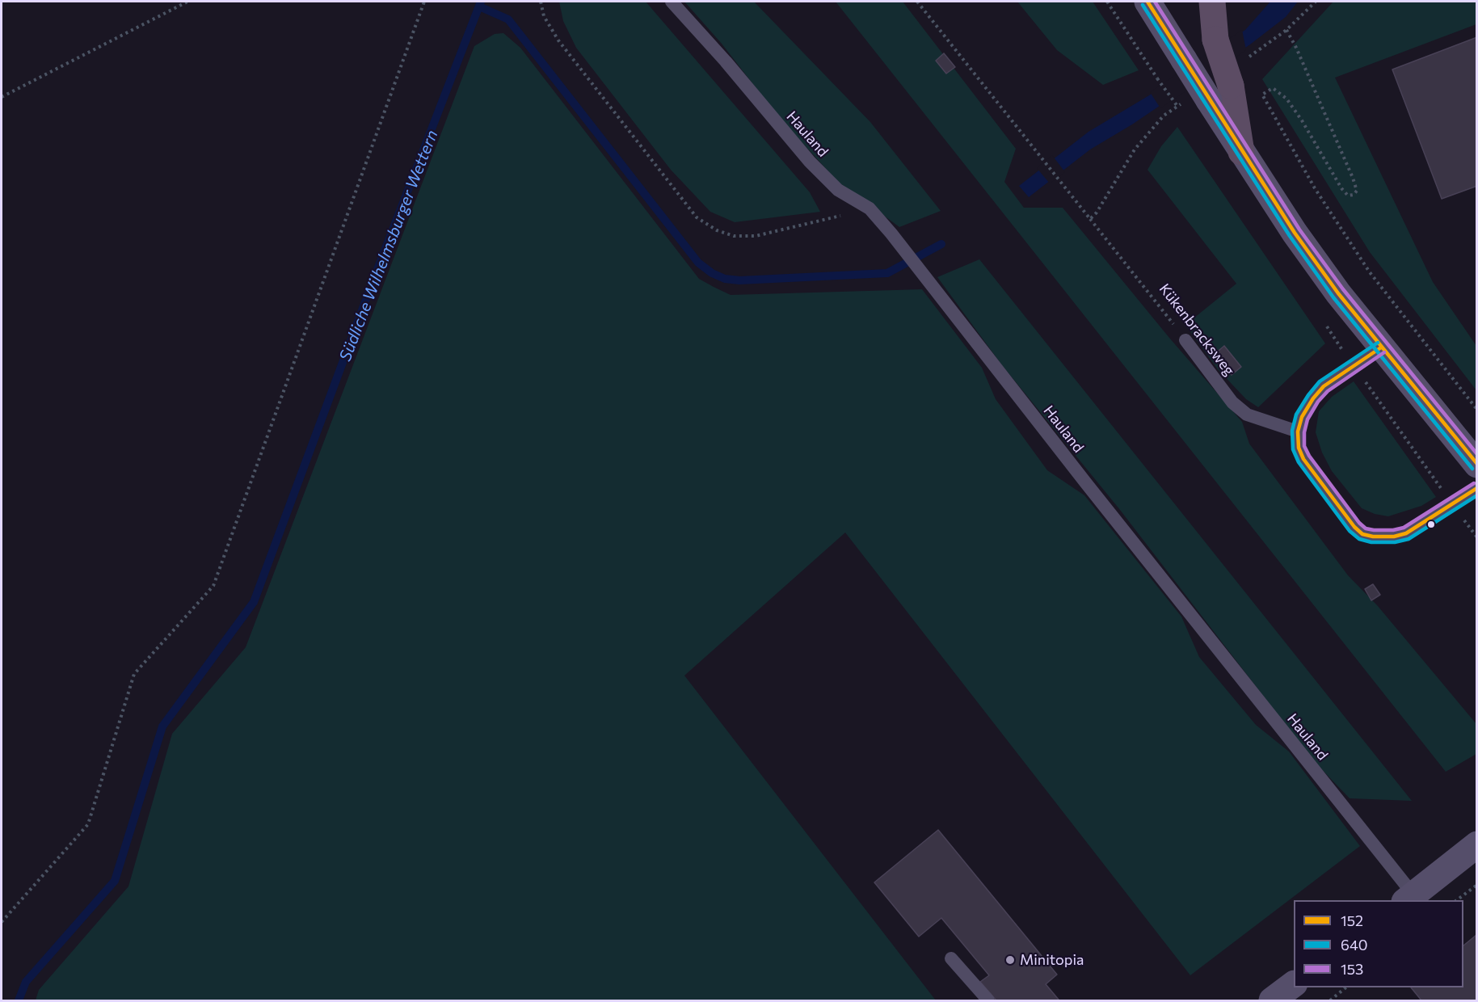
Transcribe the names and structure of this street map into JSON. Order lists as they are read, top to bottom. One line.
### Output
{"streets":{"lane":["Hauland","Kükenbracksweg"]},"water":["Südliche Wilhelmsburger Wettern"],"places":["Minitopia"],"lines":["transit line 152","transit line 153","transit line 640"],"legend":["152","640","153"]}
